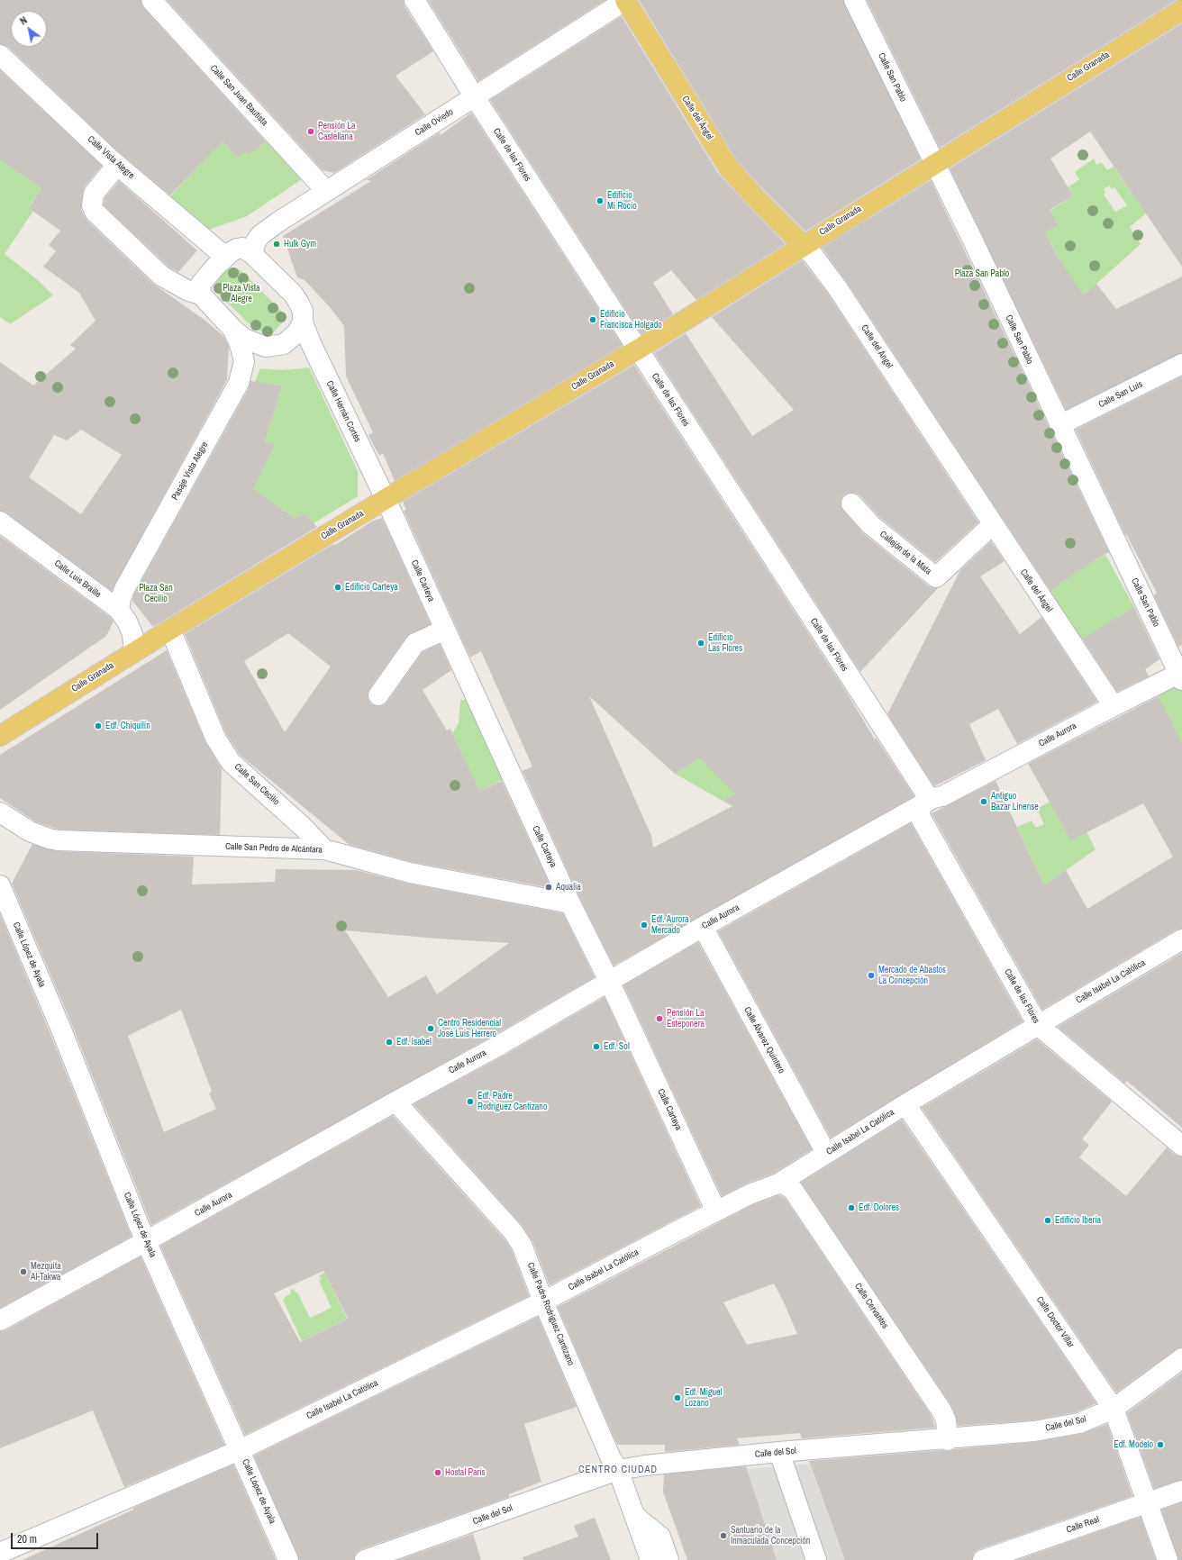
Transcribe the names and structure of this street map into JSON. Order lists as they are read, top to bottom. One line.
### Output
{"streets":{"main road":["Calle Granada","Calle del Ángel"],"street":["Calle San Pablo","Calle San Juan Bautista","Calle Oviedo","Calle de las Flores","Calle Vista Alegre","Calle San Luis","Calle Hernán Cortés","Pasaje Vista Alegre","Callejón de la Mata","Calle Luis Braille","Calle Carteya","Calle Aurora","Calle San Cecilio","Calle San Pedro de Alcántara","Calle López de Ayala","Calle Isabel La Católica","Calle Álvarez Quintero","Calle Cervantes","Calle Padre Rodríguez Cantizano","Calle Doctor Villar","Calle del Sol","Calle Real"]},"crossings":[["Calle Granada","Calle San Pablo"],["Calle Granada","Calle del Ángel"],["Calle Granada","Calle de las Flores"],["Calle Granada","Calle Hernán Cortés"],["Calle Granada","Calle Luis Braille"],["Calle Granada","Calle Carteya"],["Calle Granada","Calle San Cecilio"],["Calle San Pablo","Calle San Luis"],["Calle San Pablo","Calle Aurora"],["Calle San Juan Bautista","Calle Oviedo"],["Calle del Ángel","Calle Oviedo"],["Calle del Ángel","Callejón de la Mata"],["Calle del Ángel","Calle Aurora"],["Calle Oviedo","Calle de las Flores"],["Calle Oviedo","Calle Vista Alegre"],["Calle Oviedo","Calle Hernán Cortés"],["Calle Oviedo","Pasaje Vista Alegre"],["Calle de las Flores","Calle Aurora"],["Calle de las Flores","Calle Isabel La Católica"],["Calle Vista Alegre","Calle Hernán Cortés"],["Calle Vista Alegre","Pasaje Vista Alegre"],["Calle Hernán Cortés","Pasaje Vista Alegre"],["Calle Hernán Cortés","Calle Carteya"],["Pasaje Vista Alegre","Calle Luis Braille"],["Calle Carteya","Calle Aurora"],["Calle Carteya","Calle San Pedro de Alcántara"],["Calle Carteya","Calle Isabel La Católica"],["Calle Aurora","Calle López de Ayala"],["Calle Aurora","Calle Álvarez Quintero"],["Calle Aurora","Calle Padre Rodríguez Cantizano"],["Calle San Cecilio","Calle San Pedro de Alcántara"],["Calle López de Ayala","Calle Isabel La Católica"],["Calle Isabel La Católica","Calle Álvarez Quintero"],["Calle Isabel La Católica","Calle Cervantes"],["Calle Isabel La Católica","Calle Padre Rodríguez Cantizano"],["Calle Isabel La Católica","Calle Doctor Villar"],["Calle Cervantes","Calle del Sol"],["Calle Padre Rodríguez Cantizano","Calle del Sol"],["Calle Doctor Villar","Calle del Sol"],["Calle Doctor Villar","Calle Real"]],"districts":["CENTRO CIUDAD"],"parks":["Plaza San Pablo","Plaza Vista Alegre","Plaza San Cecilio"],"places":["Pensión La Castellana","Edificio Mi Rocío","Hulk Gym","Edificio Francisca Holgado","Edificio Carteya","Edificio Las Flores","Edf. Chiquilín","Antiguo Bazar Linense","Aqualia","Edf. Aurora Mercado","Mercado de Abastos La Concepción","Pensión La Esteponera","Centro Residencial José Luis Herrero","Edf. Isabel","Edf. Sol","Edf. Padre Rodríguez Cantizano","Edf. Dolores","Edificio Iberia","Mezquita Al-Takwa","Edf. Miguel Lozano","Edf. Modelo","Hostal París","Santuario de la Inmaculada Concepción"],"scale_bar":"20 m","north":"top left"}
